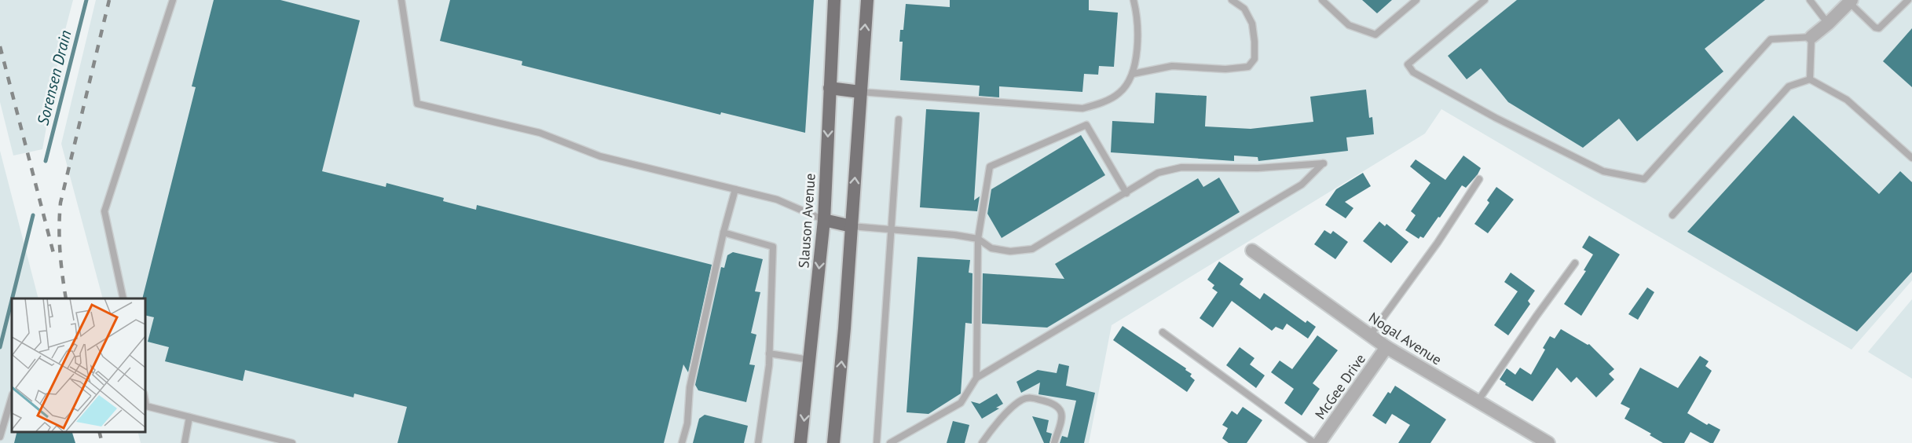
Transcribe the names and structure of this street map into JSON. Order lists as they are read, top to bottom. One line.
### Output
{"streets":{"main road":["Slauson Avenue"],"street":["Nogal Avenue","McGee Drive"]},"crossings":[["Nogal Avenue","McGee Drive"]],"water":["Sorensen Drain"]}
